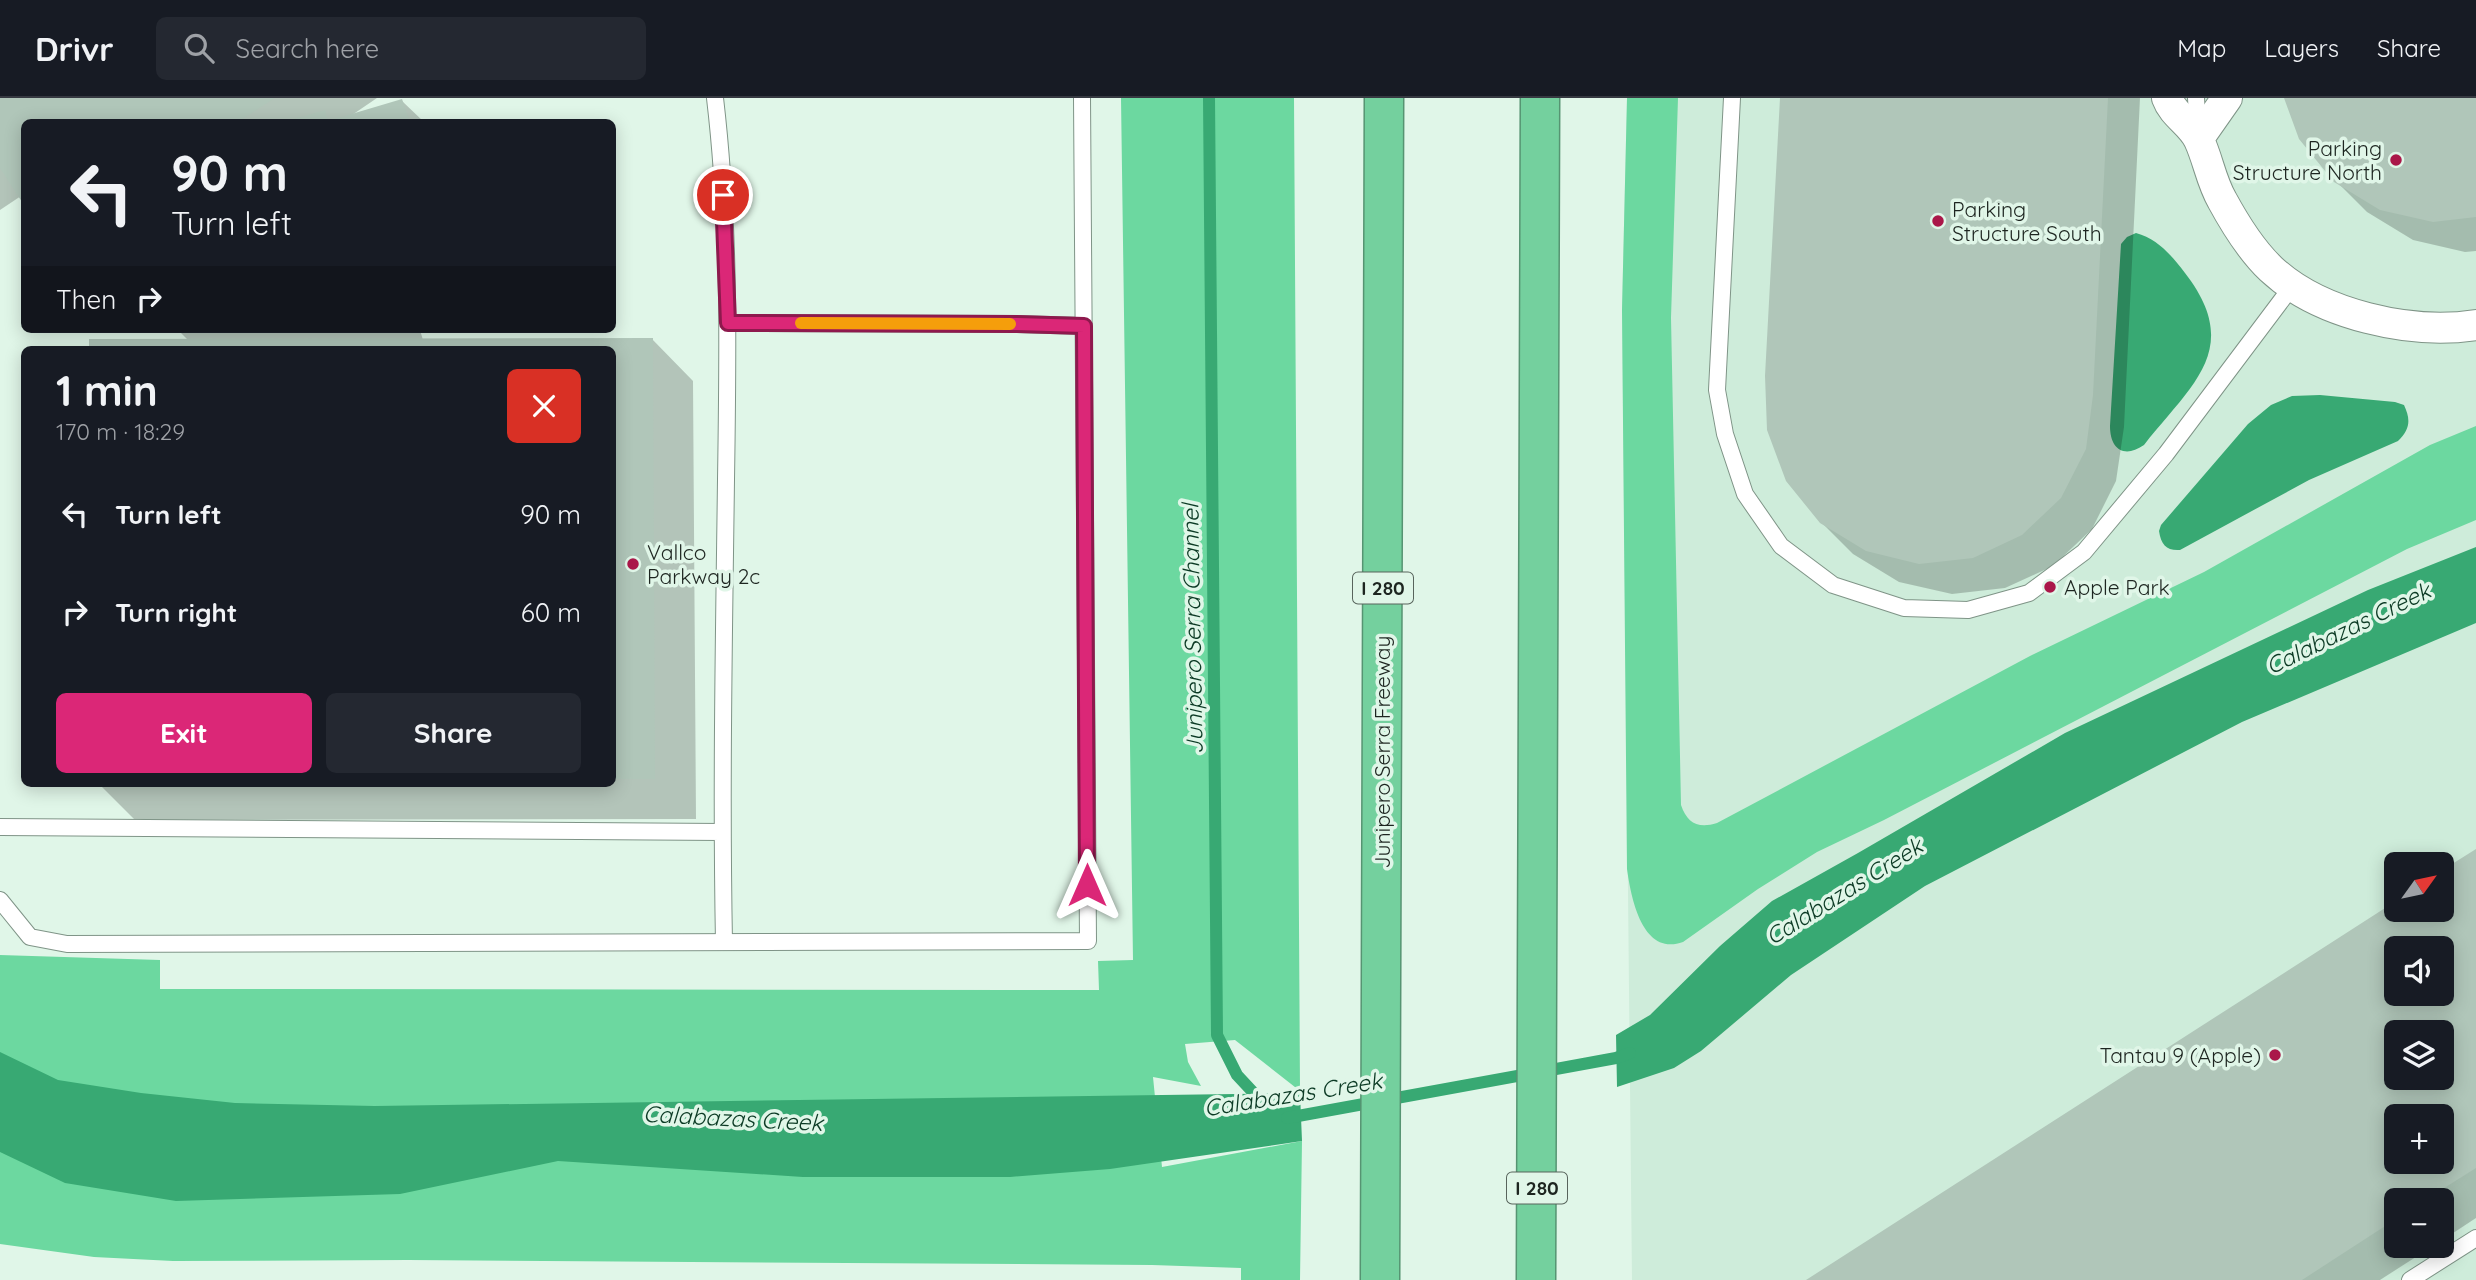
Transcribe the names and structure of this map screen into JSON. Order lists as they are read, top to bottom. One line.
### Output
{"streets":{"highway":["I 280","Junipero Serra Freeway"]},"water":["Calabazas Creek","Junipero Serra Channel"],"places":["Parking Structure North","Parking Structure South","Vallco Parkway 2c","Apple Park","Tantau 9 (Apple)"],"north":"top right","page":{"header":"Drivr","search":"Search here","nav":["Map","Layers","Share"],"turn":["90 m","Turn left"],"then":"Then","heading":["1 min","170 m · 18:29"],"list":[{"name":"Turn left","value":"90 m"},{"name":"Turn right","value":"60 m"}],"buttons":["Exit","Share"],"map_buttons":["+","−"]}}
